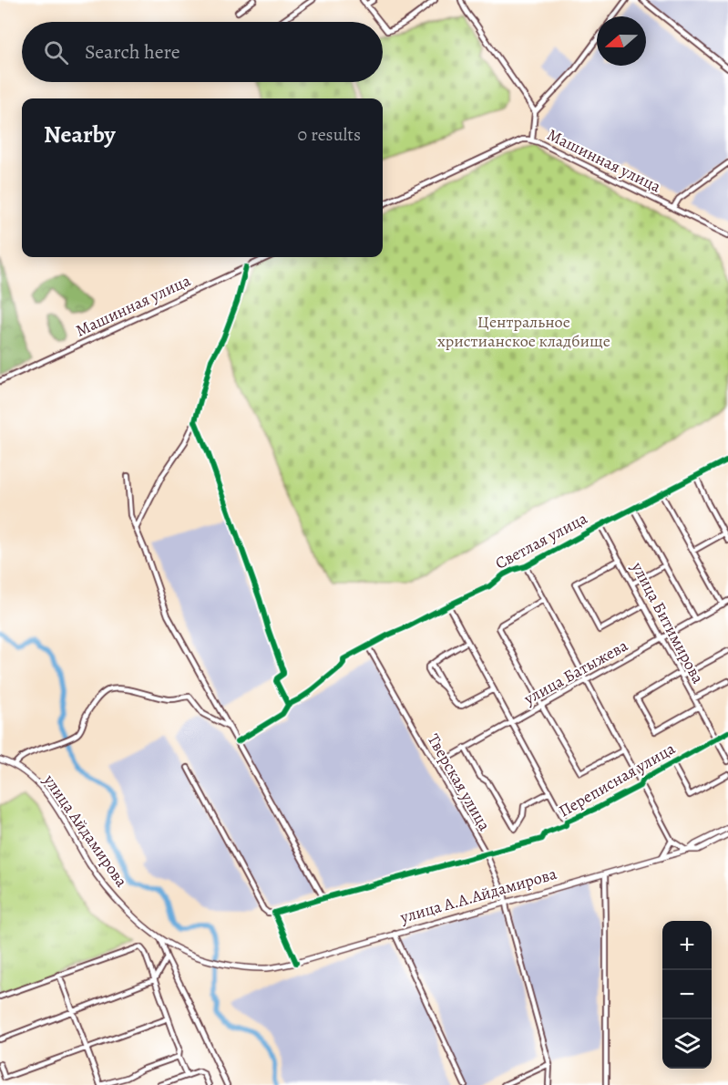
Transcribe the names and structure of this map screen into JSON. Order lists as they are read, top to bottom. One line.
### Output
{"streets":{"main road":["улица Айдамирова","улица А.А.Айдамирова"],"street":["Машинная улица","Светлая улица","улица Битимирова","улица Батыжева","Переписная улица","Тверская улица"]},"crossings":[["Светлая улица","улица Битимирова"],["Светлая улица","Тверская улица"],["улица Битимирова","улица Батыжева"],["улица Битимирова","Переписная улица"],["улица Батыжева","Тверская улица"],["Переписная улица","Тверская улица"],["Тверская улица","улица А.А.Айдамирова"],["улица Айдамирова","улица А.А.Айдамирова"]],"parks":["Центральное христианское кладбище"],"north":"left","page":{"search":"Search here","heading":["Nearby","0 results"],"map_buttons":["+","−"]}}
